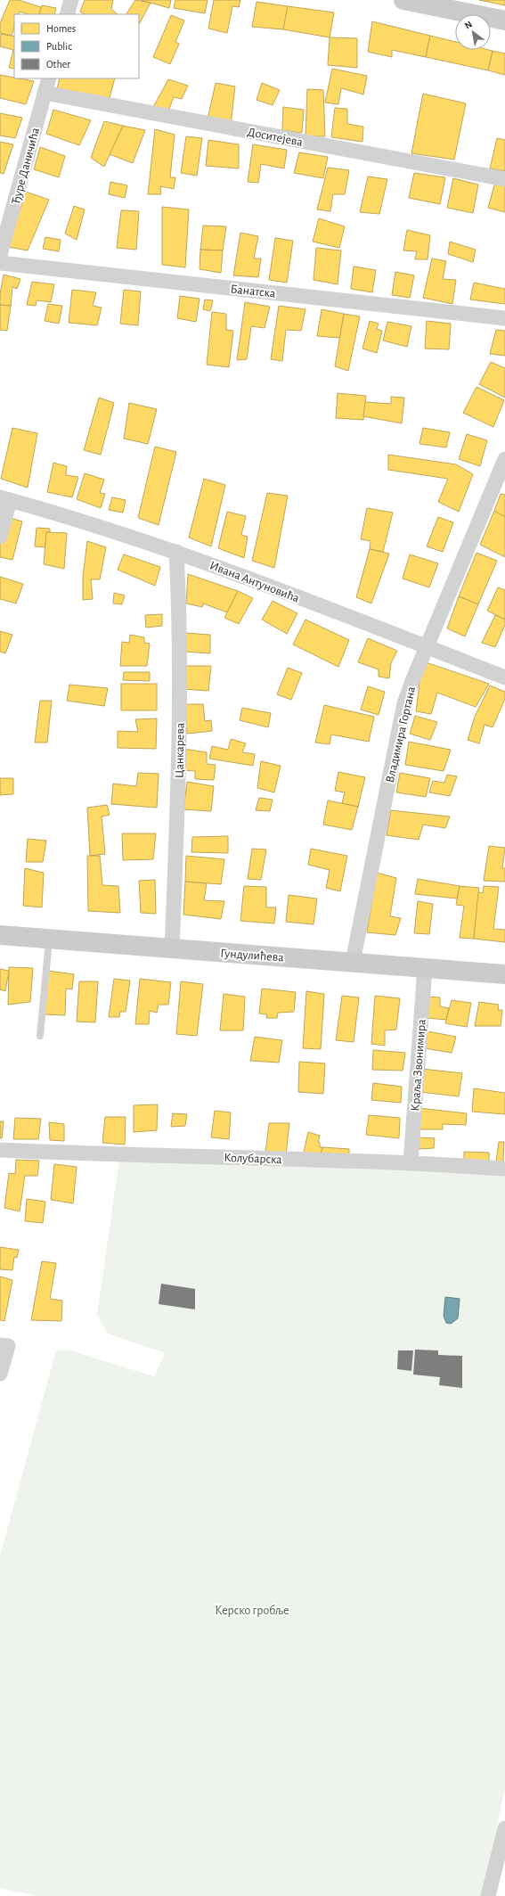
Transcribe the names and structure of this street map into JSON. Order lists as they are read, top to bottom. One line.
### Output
{"streets":{"street":["Доситејева","Ђуре Даничића","Банатска","Ивана Антуновића","Владимира Гортана","Цанкарева","Гундулићева","Краља Звонимира","Колубарска"]},"crossings":[["Доситејева","Ђуре Даничића"],["Ивана Антуновића","Владимира Гортана"],["Ивана Антуновића","Цанкарева"],["Владимира Гортана","Гундулићева"],["Цанкарева","Гундулићева"],["Гундулићева","Краља Звонимира"],["Краља Звонимира","Колубарска"]],"parks":["Керско гробље"],"legend":["Homes","Public","Other"],"north":"top left"}
